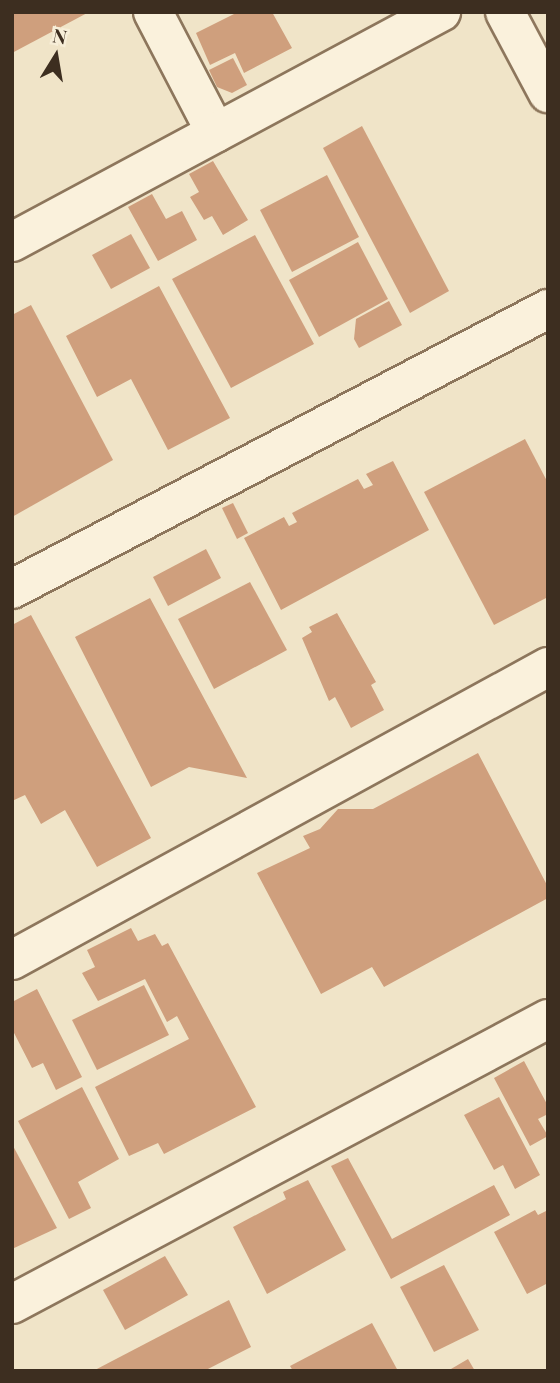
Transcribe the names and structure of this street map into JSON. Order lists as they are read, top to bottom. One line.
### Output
{"north":"top"}
